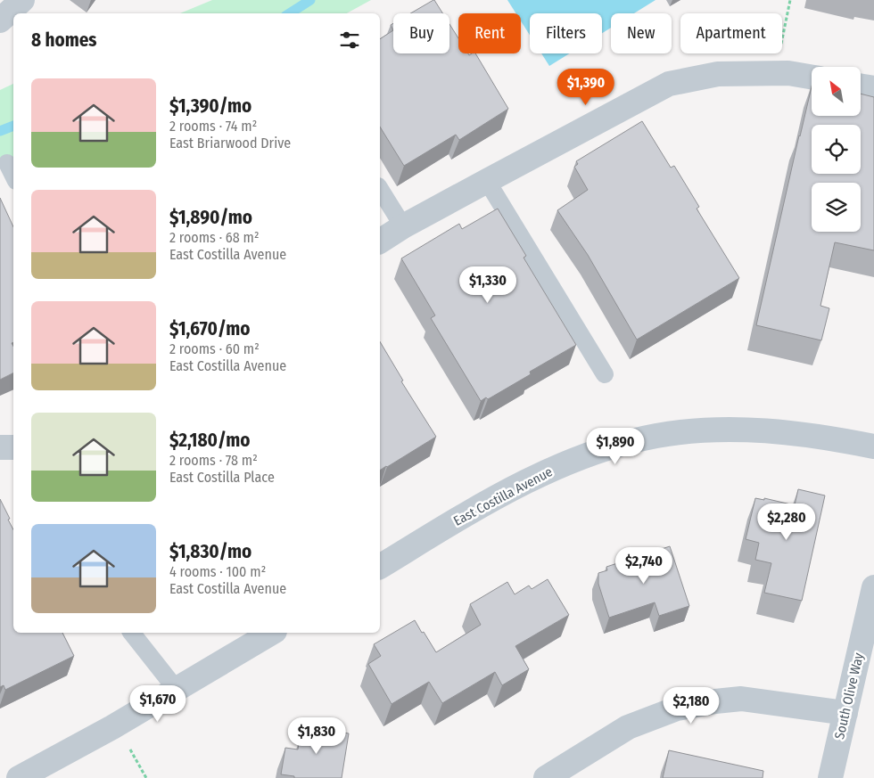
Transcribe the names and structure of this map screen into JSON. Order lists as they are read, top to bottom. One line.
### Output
{"streets":{"street":["East Costilla Avenue","South Olive Way"]},"north":"top left","page":{"chip":["Buy","Rent","Filters","New","Apartment"],"heading":"8 homes","list":[{"name":"$1,390/mo","note":"2 rooms · 74 m² · East Briarwood Drive"},{"name":"$1,890/mo","note":"2 rooms · 68 m² · East Costilla Avenue"},{"name":"$1,670/mo","note":"2 rooms · 60 m² · East Costilla Avenue"},{"name":"$2,180/mo","note":"2 rooms · 78 m² · East Costilla Place"},{"name":"$1,830/mo","note":"4 rooms · 100 m² · East Costilla Avenue"}],"price":["$1,390","$1,330","$1,890","$2,280","$2,740","$1,670","$2,180","$1,830"]}}
